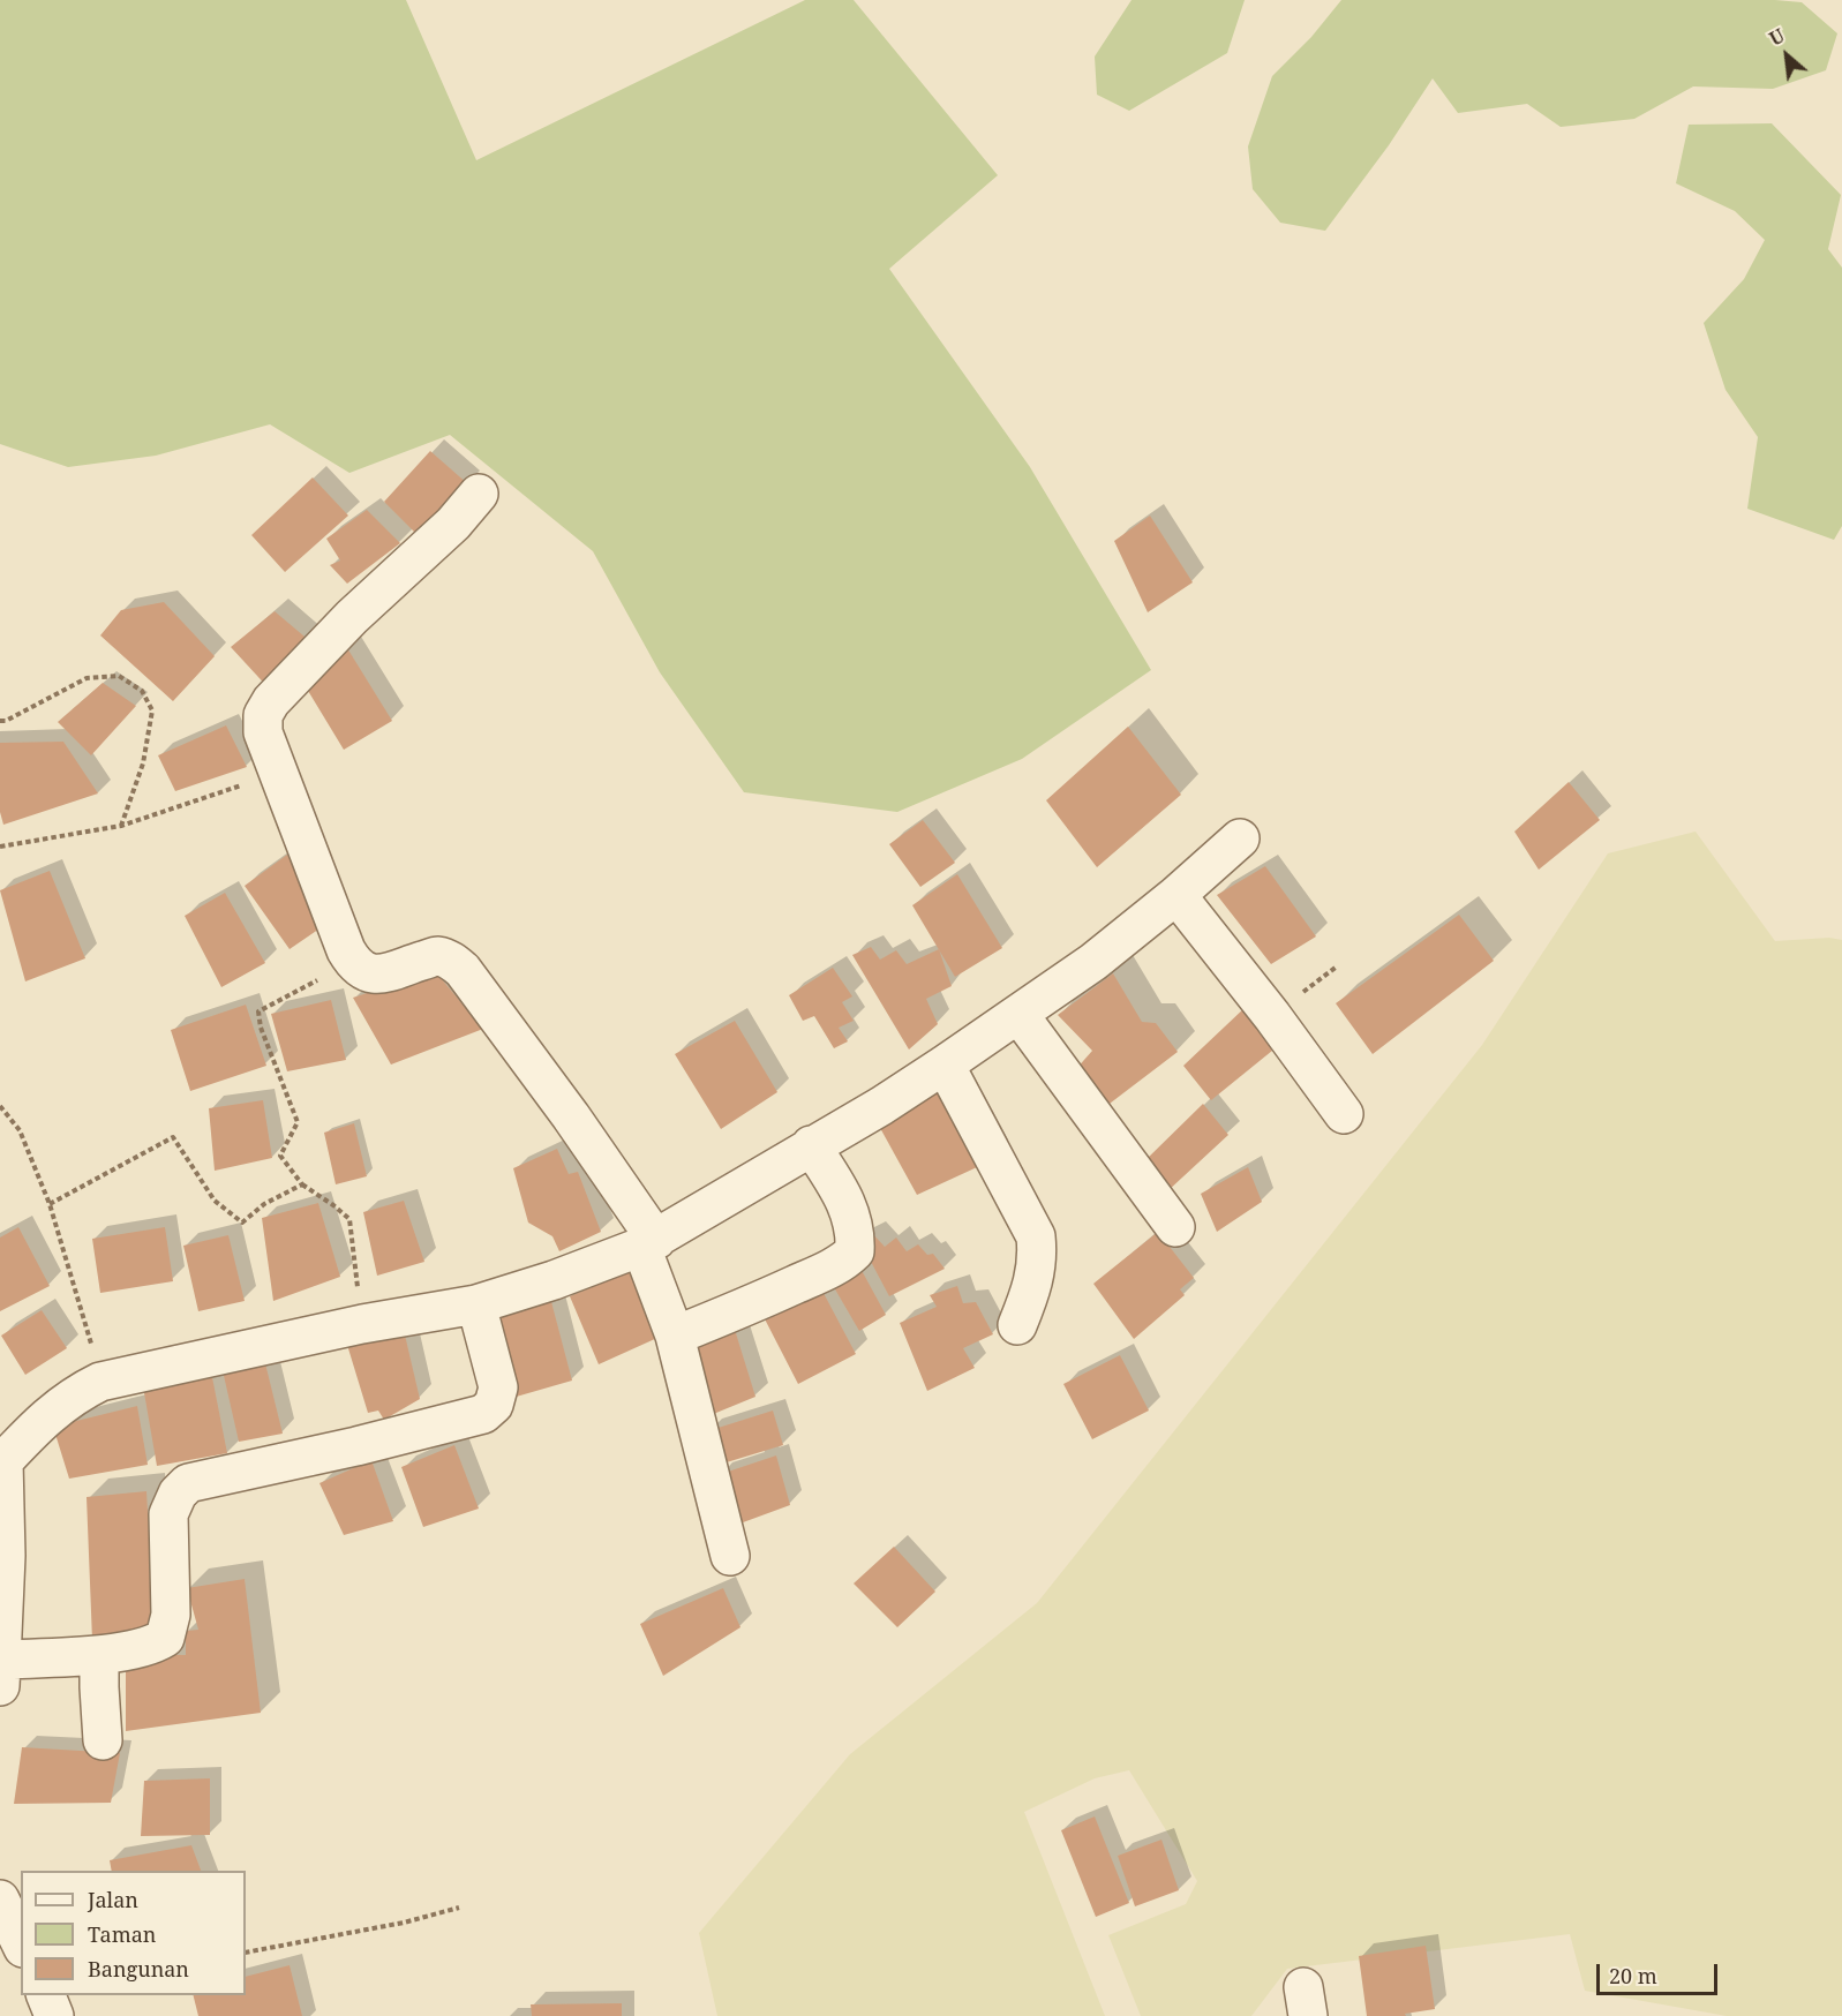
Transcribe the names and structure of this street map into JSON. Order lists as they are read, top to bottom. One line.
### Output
{"legend":["Jalan","Taman","Bangunan"],"scale_bar":"20 m","north":"top left"}
